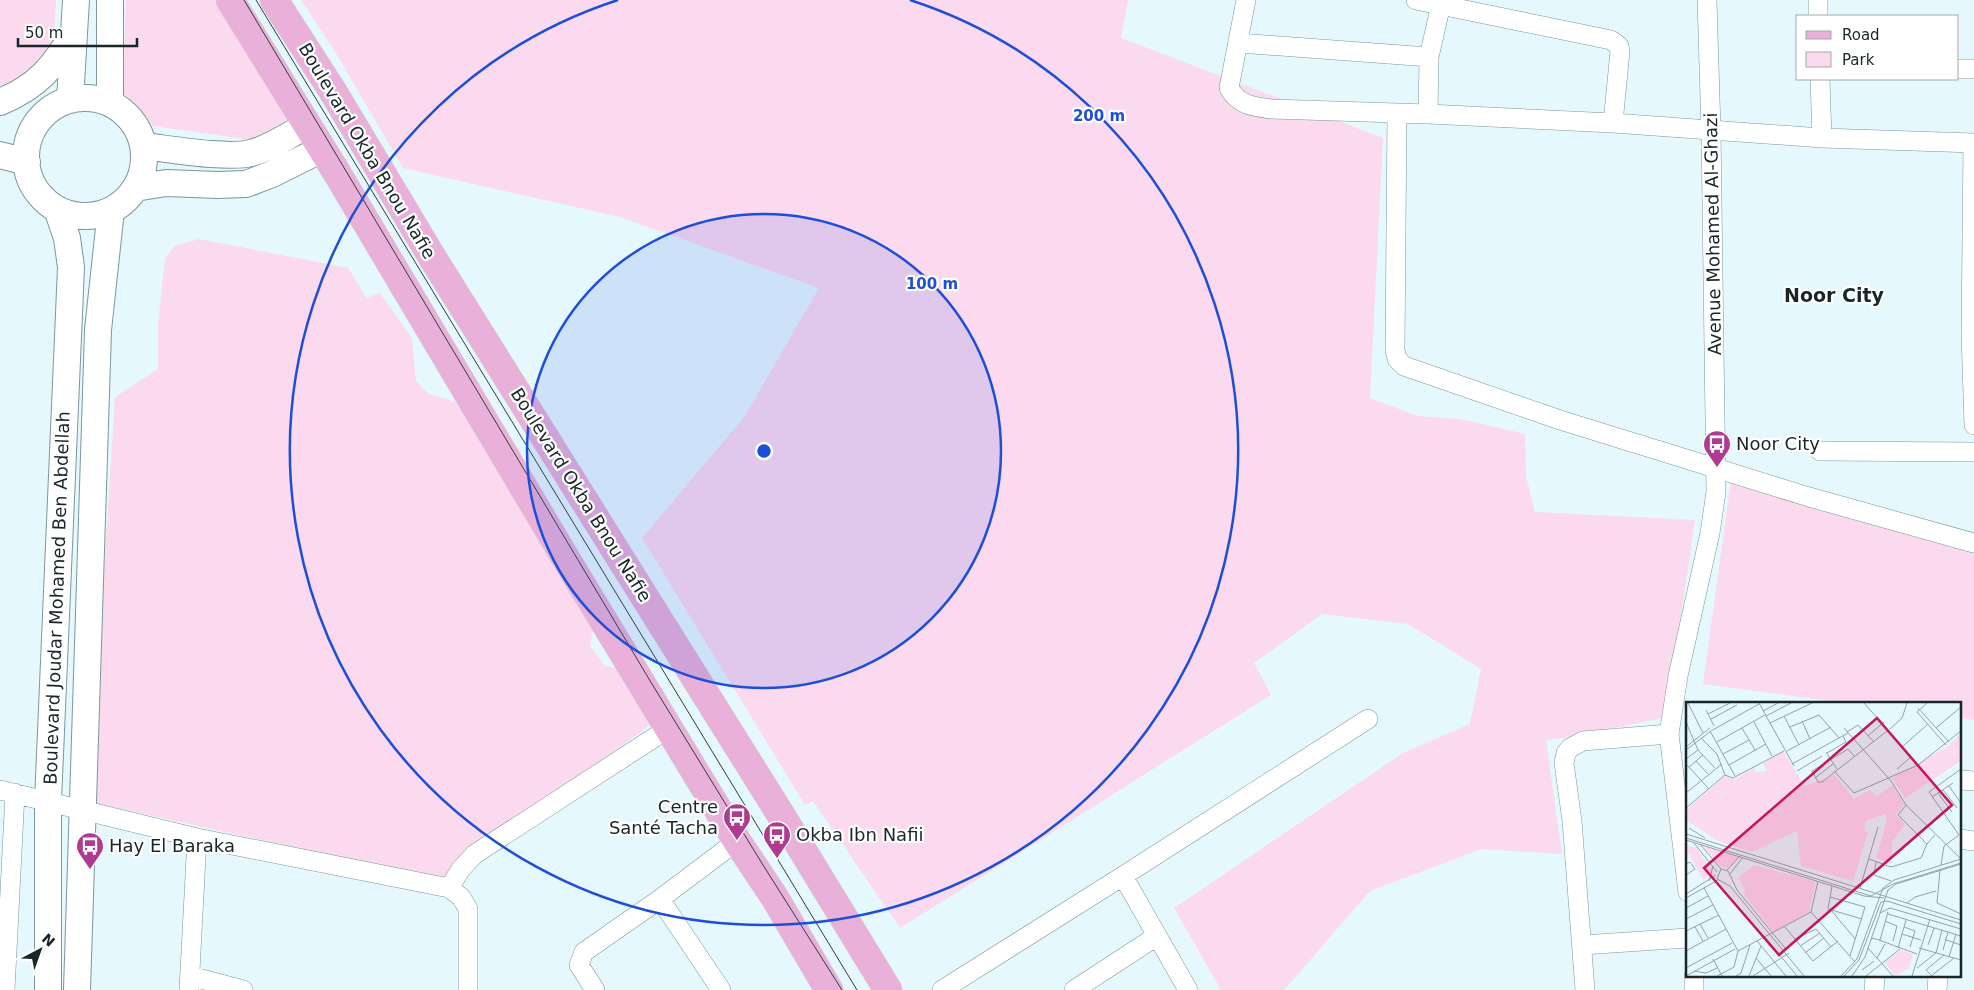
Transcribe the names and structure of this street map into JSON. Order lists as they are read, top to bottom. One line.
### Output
{"streets":{"main road":["Boulevard Okba Bnou Nafie","Boulevard Joudar Mohamed Ben Abdellah"],"street":["Avenue Mohamed Al-Ghazi"]},"districts":["Noor City"],"places":{"bus stop":["Noor City","Centre Santé Tacha","Okba Ibn Nafii","Hay El Baraka"]},"legend":["Road","Park"],"scale_bar":"50 m","north":"top right","rings":["200 m","100 m"]}
